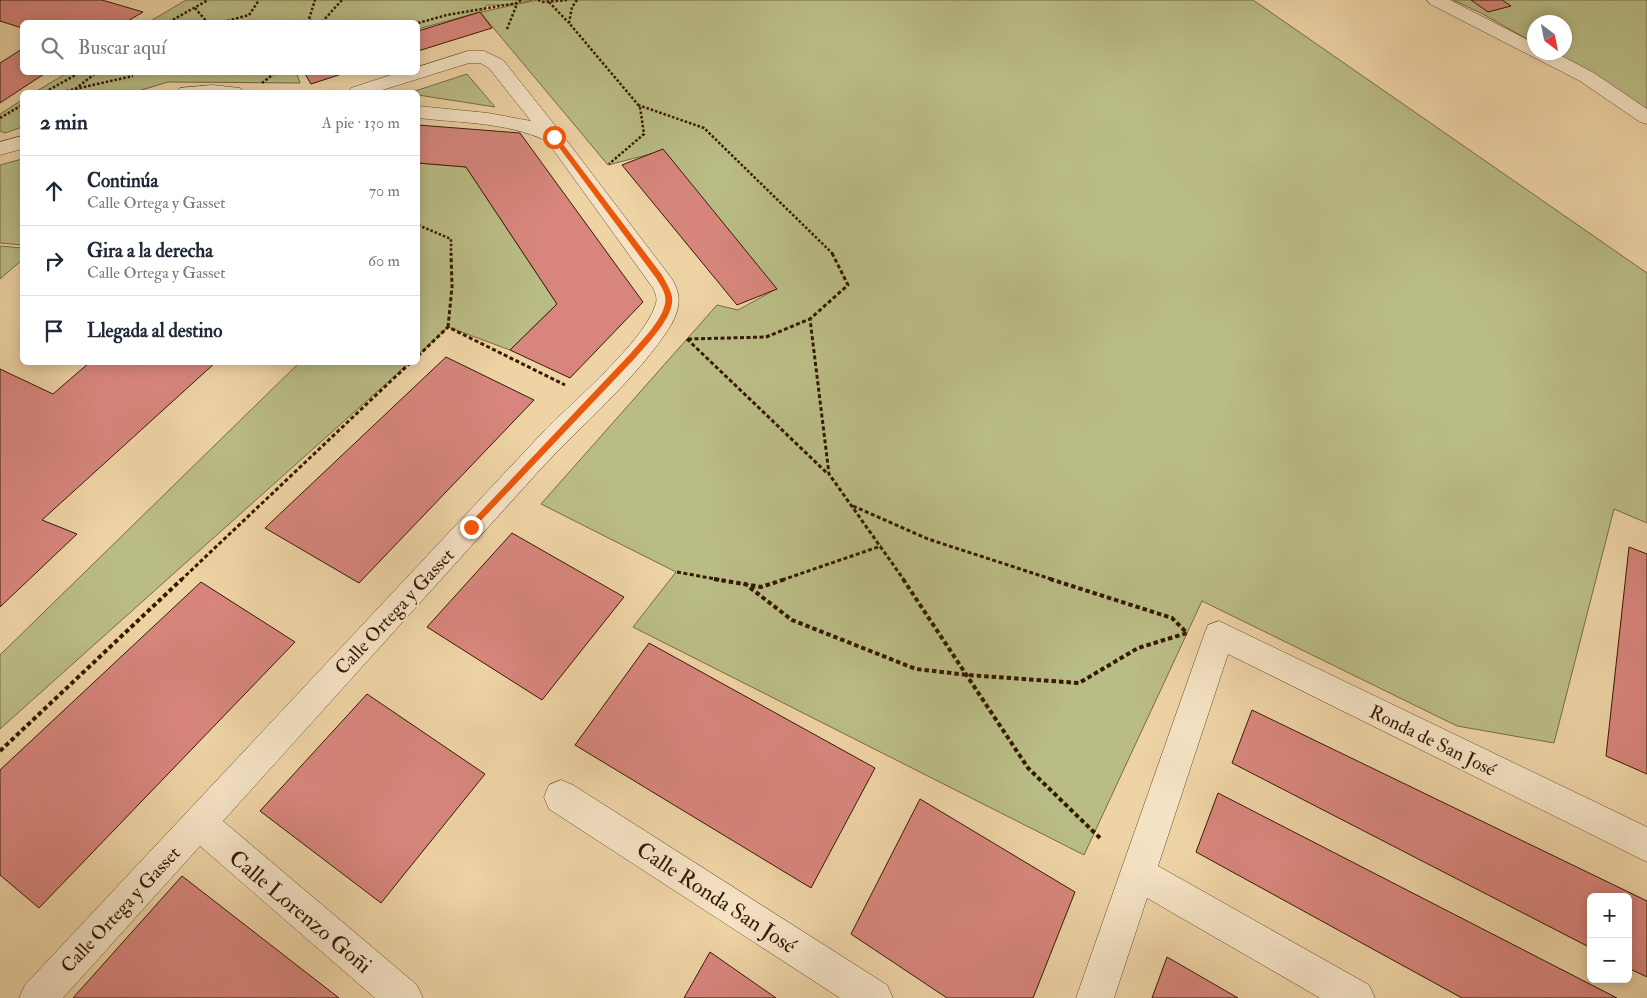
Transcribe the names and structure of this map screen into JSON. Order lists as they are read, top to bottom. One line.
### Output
{"streets":{"street":["Calle Ortega y Gasset","Ronda de San José","Calle Ronda San José","Calle Lorenzo Goñi"]},"crossings":[["Calle Ortega y Gasset","Calle Lorenzo Goñi"]],"north":"bottom right","page":{"search":"Buscar aquí","heading":["2 min","A pie · 130 m"],"list":[["Continúa","Calle Ortega y Gasset","70 m"],["Gira a la derecha","Calle Ortega y Gasset","60 m"],"Llegada al destino"],"map_buttons":["+","−"]}}
